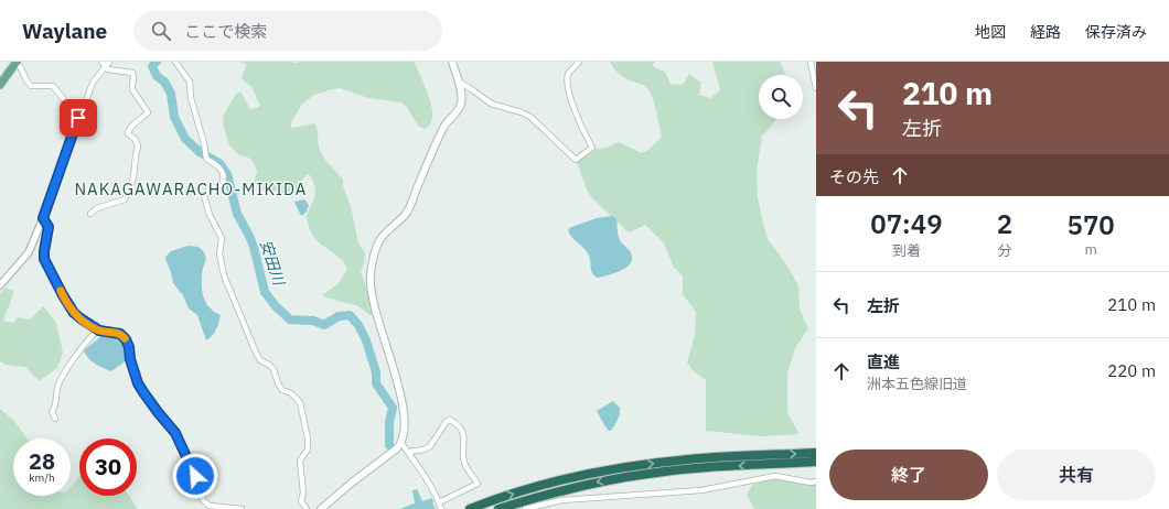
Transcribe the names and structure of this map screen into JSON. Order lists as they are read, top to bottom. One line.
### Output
{"districts":["NAKAGAWARACHO-MIKIDA"],"water":["安田川"],"page":{"header":"Waylane","search":"ここで検索","nav":["地図","経路","保存済み"],"turn":["210 m","左折"],"then":"その先","eta":["07:49","到着","2","分","570","m"],"list":[{"name":"左折","value":"210 m"},{"name":"直進","note":"洲本五色線旧道","value":"220 m"}],"speed":"28 km/h","limit":"30","buttons":["終了","共有"]}}
